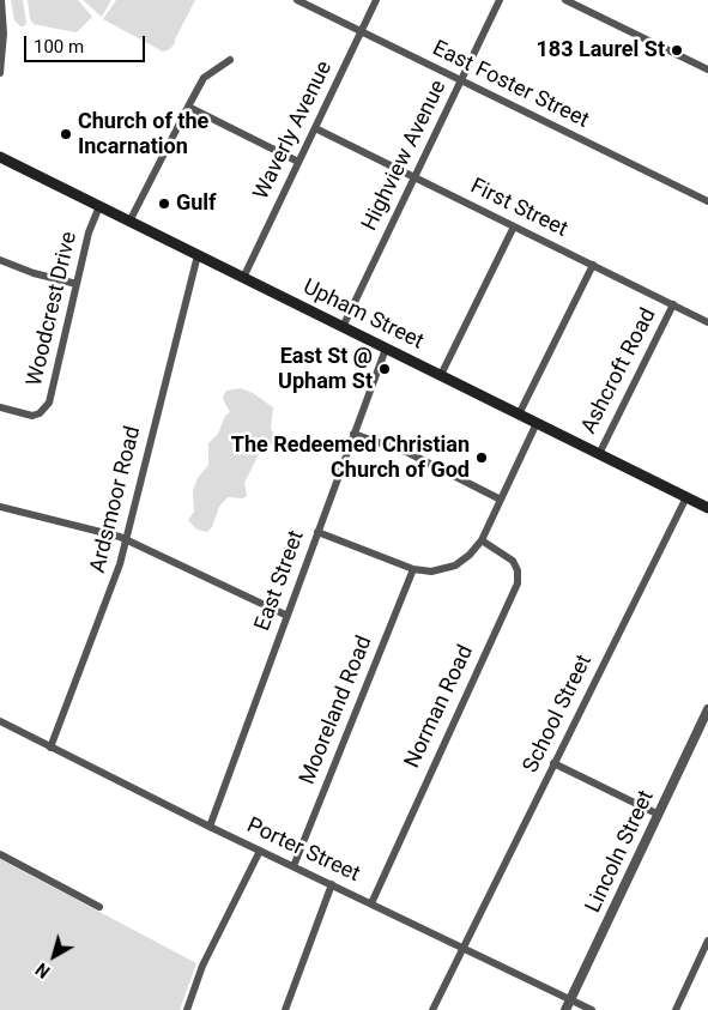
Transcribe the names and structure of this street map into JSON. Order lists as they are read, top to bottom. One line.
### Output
{"streets":{"main road":["Upham Street"],"street":["East Foster Street","Waverly Avenue","Highview Avenue","First Street","Woodcrest Drive","Ashcroft Road","Ardsmoor Road","East Street","Norman Road","Mooreland Road","School Street","Porter Street","Lincoln Street"]},"crossings":[["East Foster Street","Waverly Avenue"],["East Foster Street","Highview Avenue"],["Waverly Avenue","First Street"],["Waverly Avenue","Upham Street"],["Highview Avenue","First Street"],["Highview Avenue","Upham Street"],["First Street","Ashcroft Road"],["Woodcrest Drive","Upham Street"],["Upham Street","Ashcroft Road"],["Upham Street","Ardsmoor Road"],["Upham Street","East Street"],["Upham Street","School Street"],["Ardsmoor Road","Porter Street"],["East Street","Porter Street"],["Norman Road","Porter Street"],["Mooreland Road","Porter Street"],["School Street","Porter Street"],["Porter Street","Lincoln Street"]],"places":["183 Laurel St","Church of the Incarnation","Gulf","East St @ Upham St","The Redeemed Christian Church of God"],"scale_bar":"100 m","north":"bottom left"}
